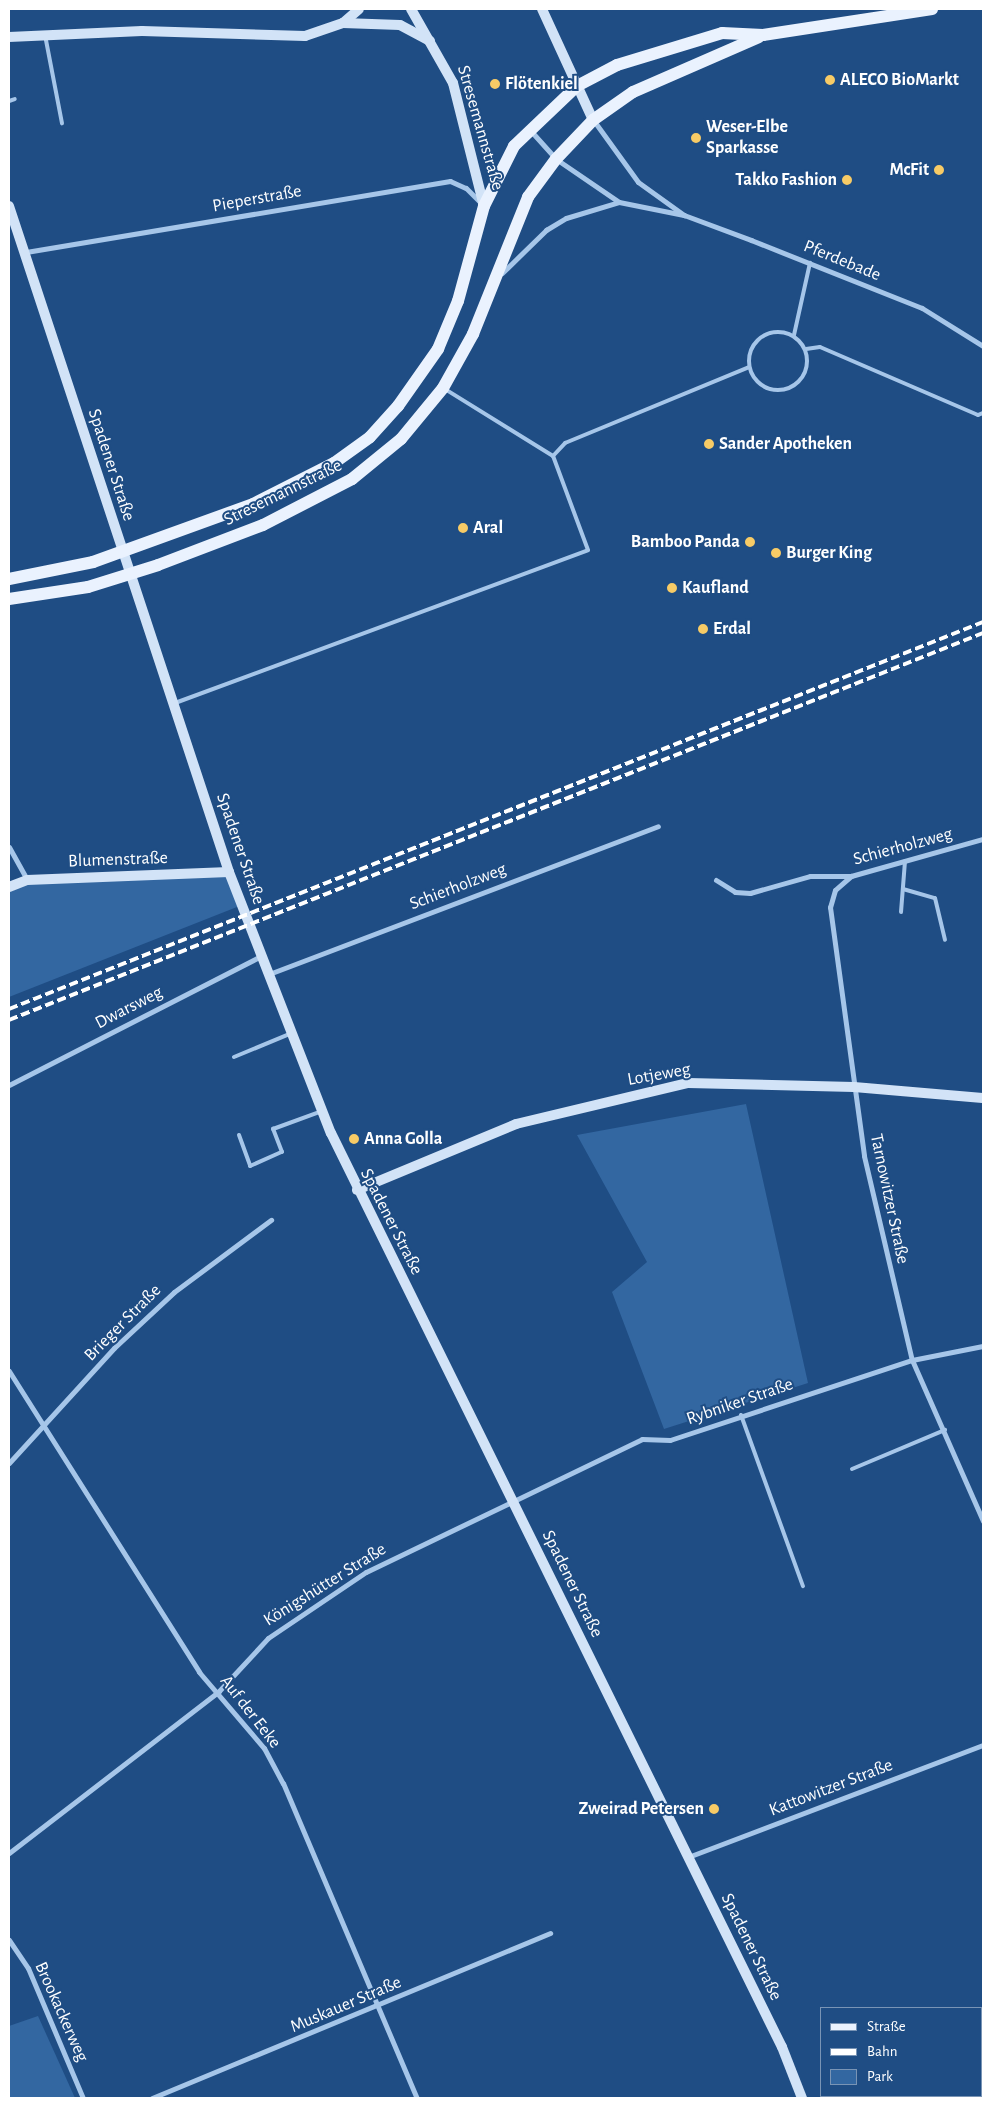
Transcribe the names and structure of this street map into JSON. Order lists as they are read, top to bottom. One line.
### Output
{"streets":{"main road":["Stresemannstraße"],"street":["Pieperstraße","Pferdebade","Spadener Straße","Schierholzweg","Blumenstraße","Dwarsweg","Lotjeweg","Tarnowitzer Straße","Brieger Straße","Rybniker Straße","Königshütter Straße","Auf der Eeke","Kattowitzer Straße","Muskauer Straße","Brookackerweg"]},"crossings":[["Stresemannstraße","Pieperstraße"],["Stresemannstraße","Pferdebade"],["Stresemannstraße","Spadener Straße"],["Pieperstraße","Spadener Straße"],["Spadener Straße","Schierholzweg"],["Spadener Straße","Blumenstraße"],["Spadener Straße","Dwarsweg"],["Spadener Straße","Lotjeweg"],["Spadener Straße","Rybniker Straße"],["Spadener Straße","Königshütter Straße"],["Spadener Straße","Kattowitzer Straße"],["Schierholzweg","Tarnowitzer Straße"],["Lotjeweg","Tarnowitzer Straße"],["Tarnowitzer Straße","Rybniker Straße"],["Brieger Straße","Auf der Eeke"],["Rybniker Straße","Königshütter Straße"],["Königshütter Straße","Auf der Eeke"],["Auf der Eeke","Muskauer Straße"]],"places":["ALECO BioMarkt","Flötenkiel","Weser-Elbe Sparkasse","McFit","Takko Fashion","Sander Apotheken","Aral","Bamboo Panda","Burger King","Kaufland","Erdal","Anna Golla","Zweirad Petersen"],"legend":["Straße","Bahn","Park"]}
